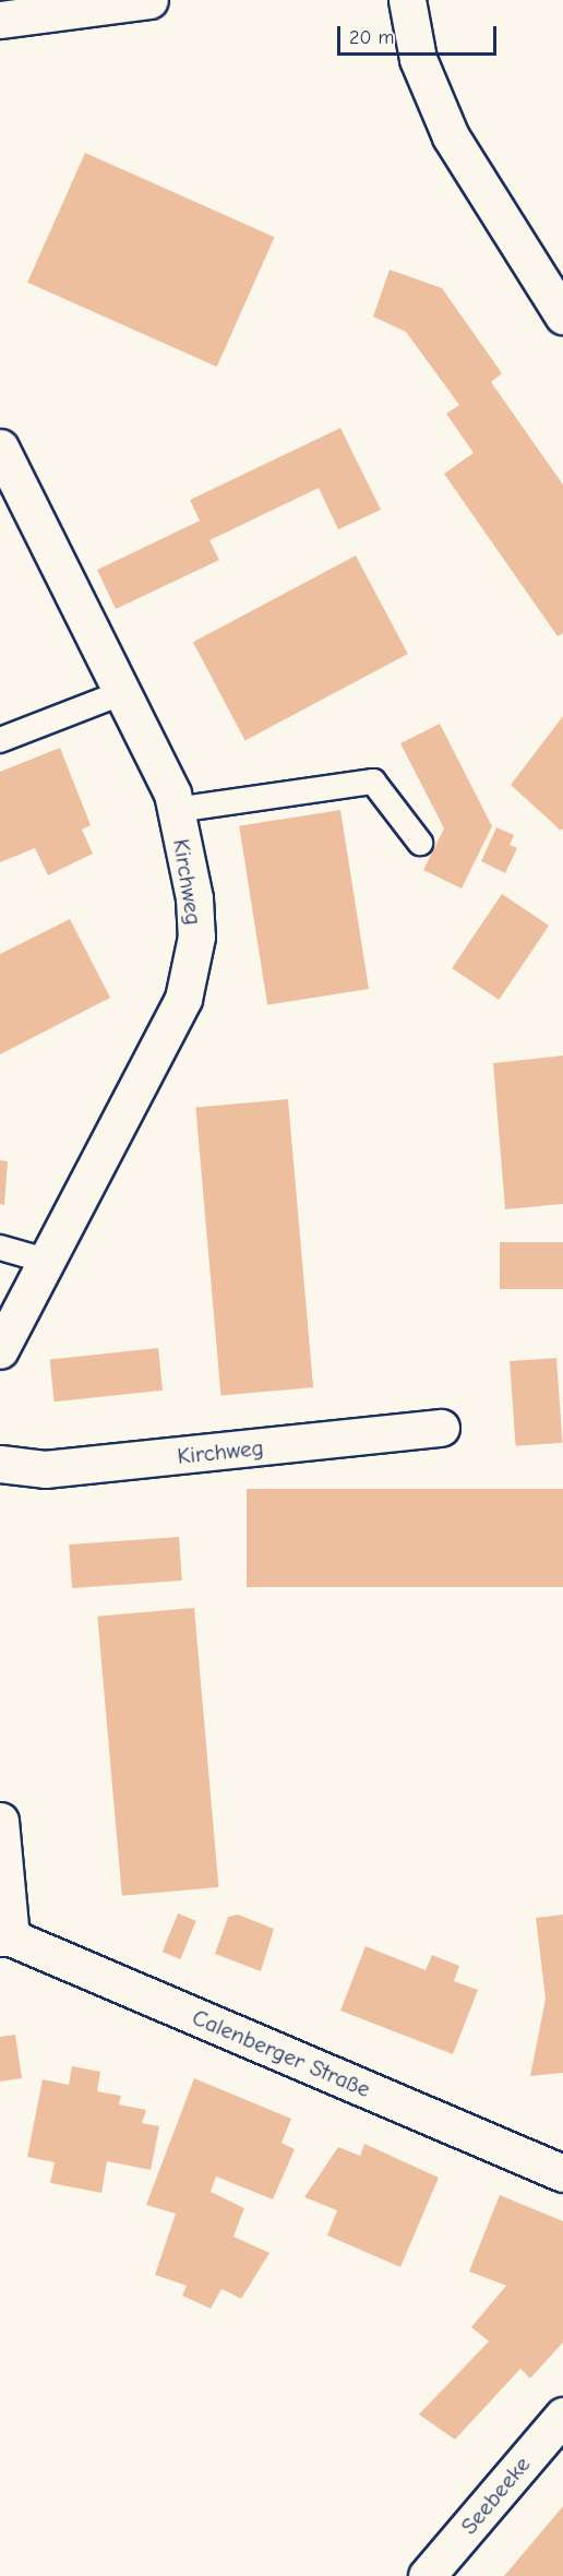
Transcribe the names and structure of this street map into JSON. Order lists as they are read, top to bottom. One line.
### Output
{"streets":{"street":["Kirchweg","Calenberger Straße","Seebeeke"]},"scale_bar":"20 m"}
